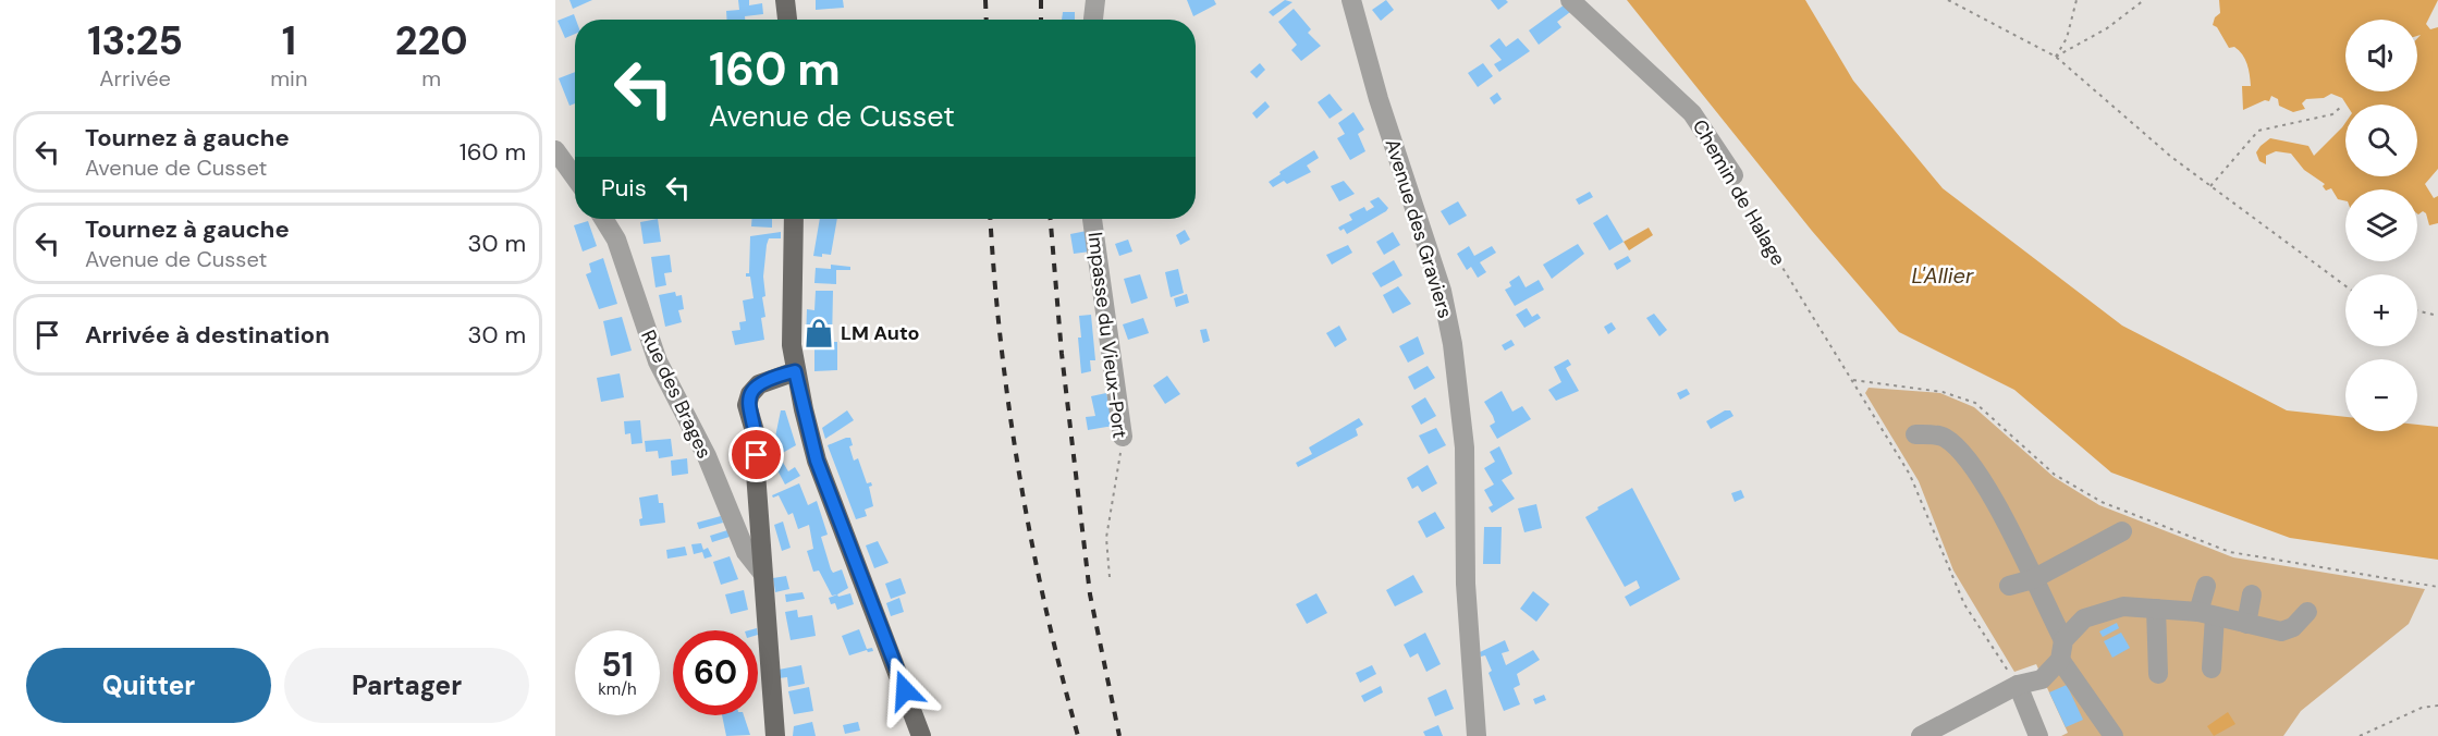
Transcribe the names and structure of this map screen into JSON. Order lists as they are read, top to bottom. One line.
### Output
{"streets":{"street":["Chemin de Halage","Avenue des Graviers","Impasse du Vieux-Port","Rue des Brages"]},"water":["L'Allier"],"places":{"shop":["LM Auto"]},"page":{"eta":["13:25","Arrivée","1","min","220","m"],"map_buttons":["+","−"],"turn":["160 m","Avenue de Cusset"],"list":[{"name":"Tournez à gauche","note":"Avenue de Cusset","value":"160 m"},{"name":"Tournez à gauche","note":"Avenue de Cusset","value":"30 m"},{"name":"Arrivée à destination","value":"30 m"}],"then":"Puis","speed":"51 km/h","limit":"60","buttons":["Quitter","Partager"]}}
